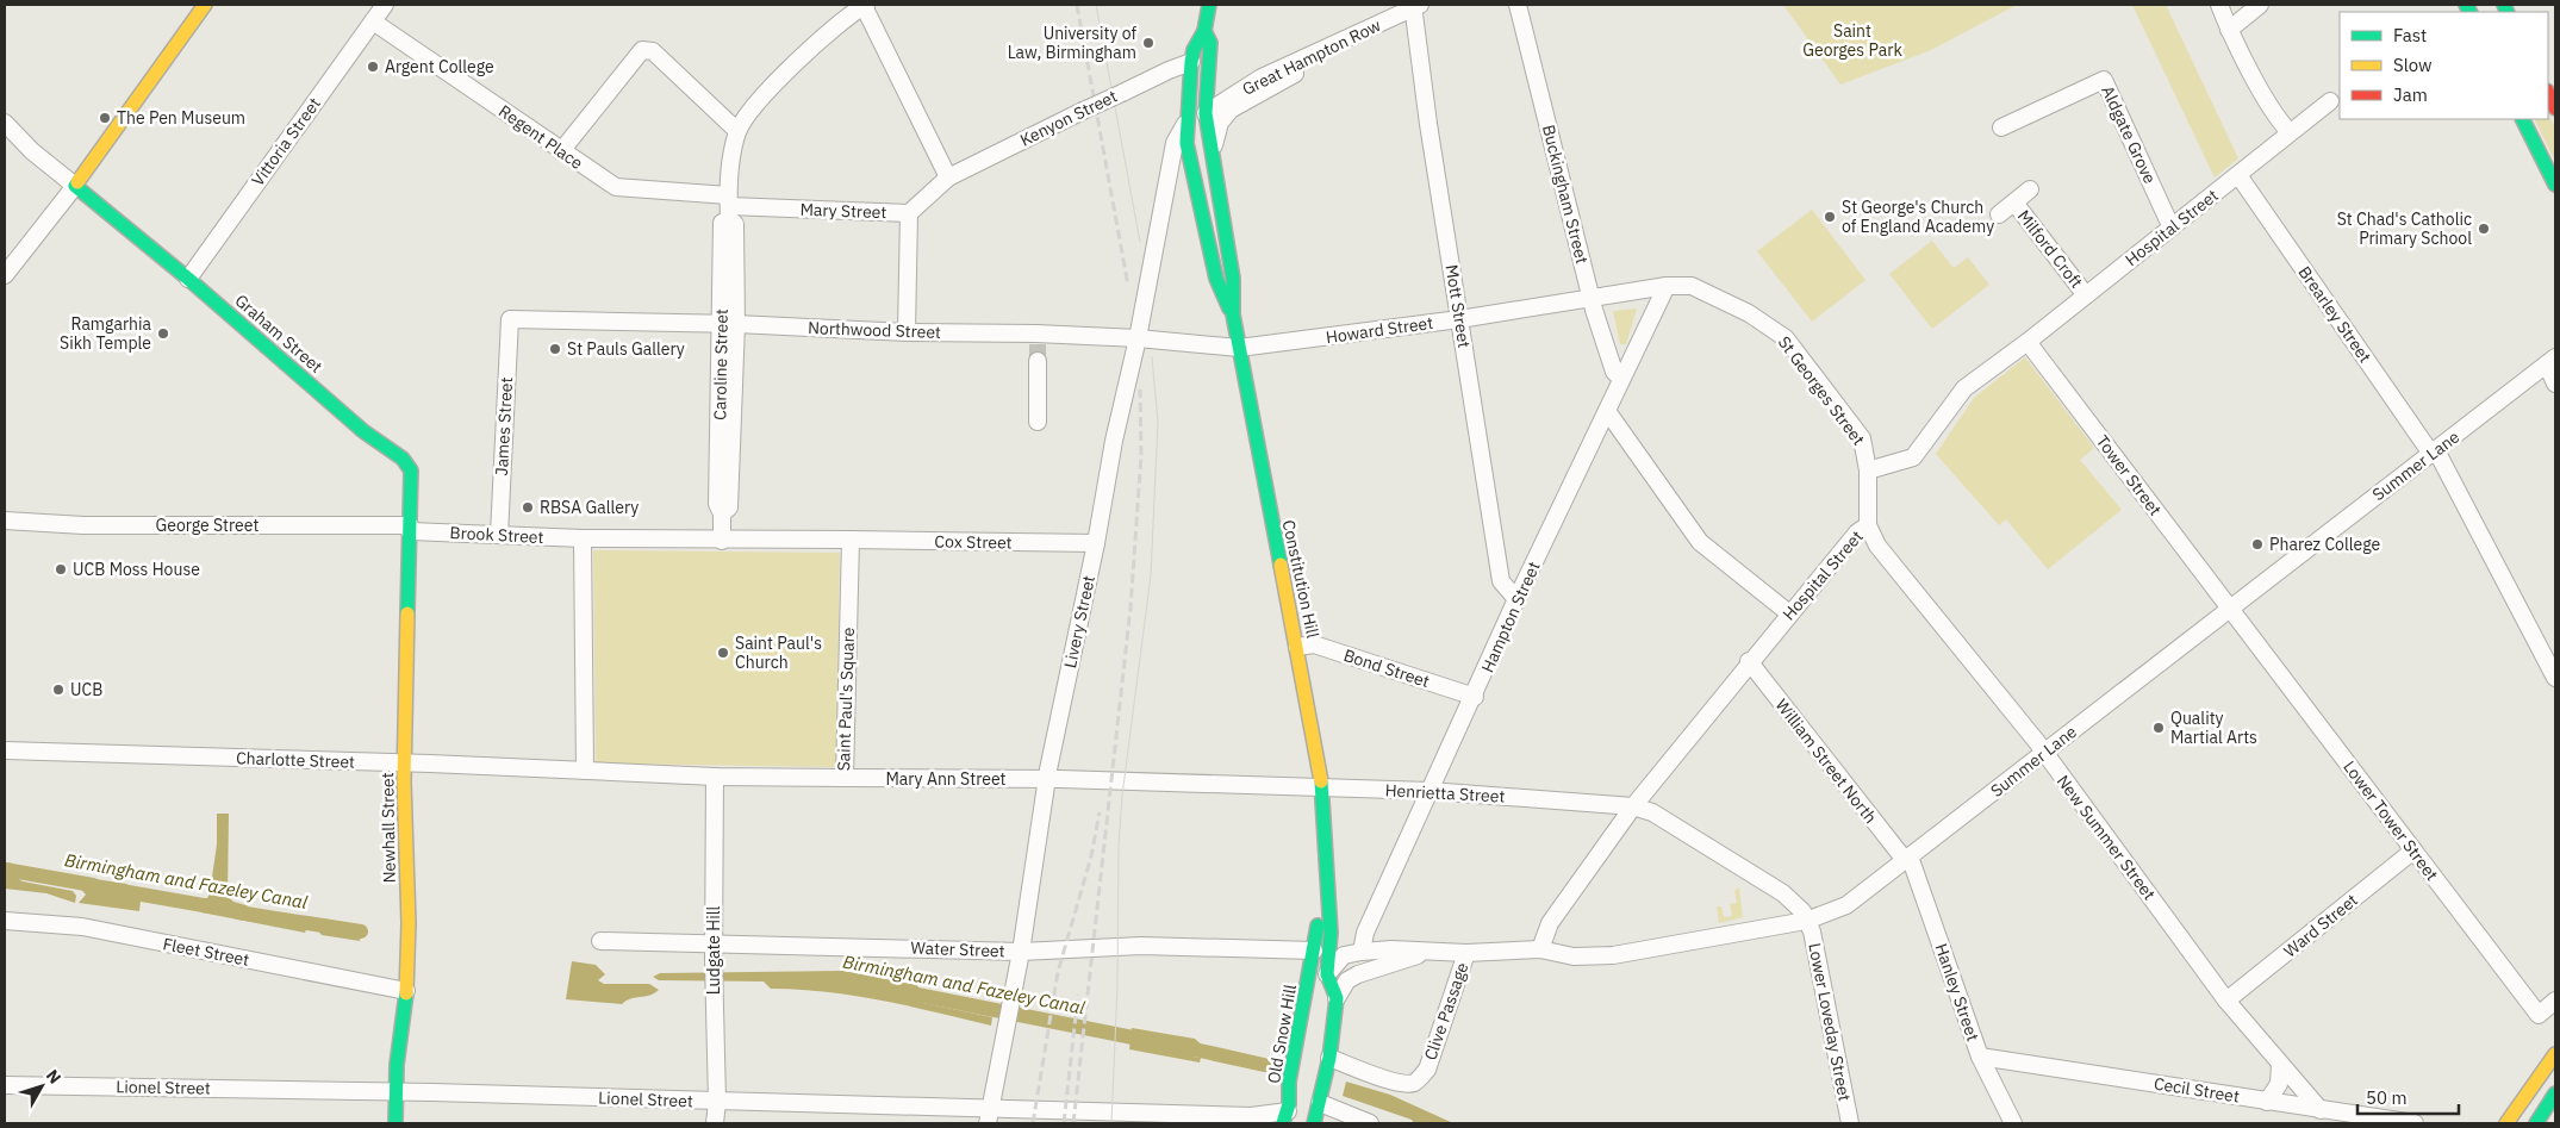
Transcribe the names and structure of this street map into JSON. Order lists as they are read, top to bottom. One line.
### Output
{"streets":{"main road":["Graham Street","Constitution Hill","Newhall Street","Old Snow Hill"],"street":["Great Hampton Row","Kenyon Street","Aldgate Grove","Regent Place","Vittoria Street","Buckingham Street","Mary Street","Hospital Street","Milford Croft","Mott Street","Brearley Street","Northwood Street","Howard Street","Caroline Street","St Georges Street","James Street","Summer Lane","Tower Street","George Street","Brook Street","Cox Street","Hampton Street","Livery Street","Bond Street","Saint Paul's Square","Charlotte Street","William Street North","Mary Ann Street","Henrietta Street","Lower Tower Street","New Summer Street","Ward Street","Water Street","Ludgate Hill","Fleet Street","Hanley Street","Clive Passage","Lower Loveday Street","Lionel Street","Cecil Street"]},"crossings":[["Great Hampton Row","Mott Street"],["Great Hampton Row","Constitution Hill"],["Kenyon Street","Mary Street"],["Kenyon Street","Constitution Hill"],["Aldgate Grove","Hospital Street"],["Regent Place","Vittoria Street"],["Regent Place","Mary Street"],["Regent Place","Caroline Street"],["Vittoria Street","Graham Street"],["Buckingham Street","Howard Street"],["Buckingham Street","St Georges Street"],["Buckingham Street","Hampton Street"],["Mary Street","Northwood Street"],["Mary Street","Caroline Street"],["Hospital Street","Milford Croft"],["Hospital Street","Brearley Street"],["Hospital Street","St Georges Street"],["Hospital Street","Summer Lane"],["Hospital Street","Tower Street"],["Hospital Street","William Street North"],["Hospital Street","Henrietta Street"],["Hospital Street","New Summer Street"],["Mott Street","Howard Street"],["Mott Street","Hampton Street"],["Brearley Street","Summer Lane"],["Northwood Street","Howard Street"],["Northwood Street","Caroline Street"],["Northwood Street","James Street"],["Northwood Street","Constitution Hill"],["Northwood Street","Livery Street"],["Howard Street","St Georges Street"],["Howard Street","Constitution Hill"],["Graham Street","George Street"],["Graham Street","Brook Street"],["Graham Street","Newhall Street"],["St Georges Street","Hampton Street"],["James Street","Brook Street"],["Summer Lane","Tower Street"],["Summer Lane","Constitution Hill"],["Summer Lane","Hampton Street"],["Summer Lane","William Street North"],["Summer Lane","Henrietta Street"],["Summer Lane","Lower Tower Street"],["Summer Lane","New Summer Street"],["Summer Lane","Hanley Street"],["Summer Lane","Clive Passage"],["Summer Lane","Lower Loveday Street"],["Tower Street","Lower Tower Street"],["George Street","Brook Street"],["George Street","Newhall Street"],["Brook Street","Newhall Street"],["Cox Street","Livery Street"],["Cox Street","Saint Paul's Square"],["Constitution Hill","Livery Street"],["Constitution Hill","Bond Street"],["Constitution Hill","Henrietta Street"],["Constitution Hill","Water Street"],["Constitution Hill","Clive Passage"],["Constitution Hill","Old Snow Hill"],["Hampton Street","Bond Street"],["Hampton Street","Henrietta Street"],["Livery Street","Mary Ann Street"],["Livery Street","Henrietta Street"],["Livery Street","Water Street"],["Livery Street","Lionel Street"],["Saint Paul's Square","Charlotte Street"],["Saint Paul's Square","Mary Ann Street"],["Saint Paul's Square","Ludgate Hill"],["Charlotte Street","Newhall Street"],["William Street North","Hanley Street"],["Mary Ann Street","Henrietta Street"],["Henrietta Street","Lower Loveday Street"],["Lower Tower Street","Ward Street"],["Newhall Street","Fleet Street"],["Newhall Street","Lionel Street"],["New Summer Street","Ward Street"],["New Summer Street","Cecil Street"],["Water Street","Ludgate Hill"],["Water Street","Old Snow Hill"],["Ludgate Hill","Lionel Street"],["Hanley Street","Cecil Street"],["Old Snow Hill","Lionel Street"]],"water":["Birmingham and Fazeley Canal"],"parks":["Saint Georges Park"],"places":["University of Law, Birmingham","Argent College","The Pen Museum","St George's Church of England Academy","St Chad's Catholic Primary School","Ramgarhia Sikh Temple","St Pauls Gallery","RBSA Gallery","Pharez College","UCB Moss House","Saint Paul's Church","UCB","Quality Martial Arts"],"legend":["Fast","Slow","Jam"],"scale_bar":"50 m","north":"top right"}
